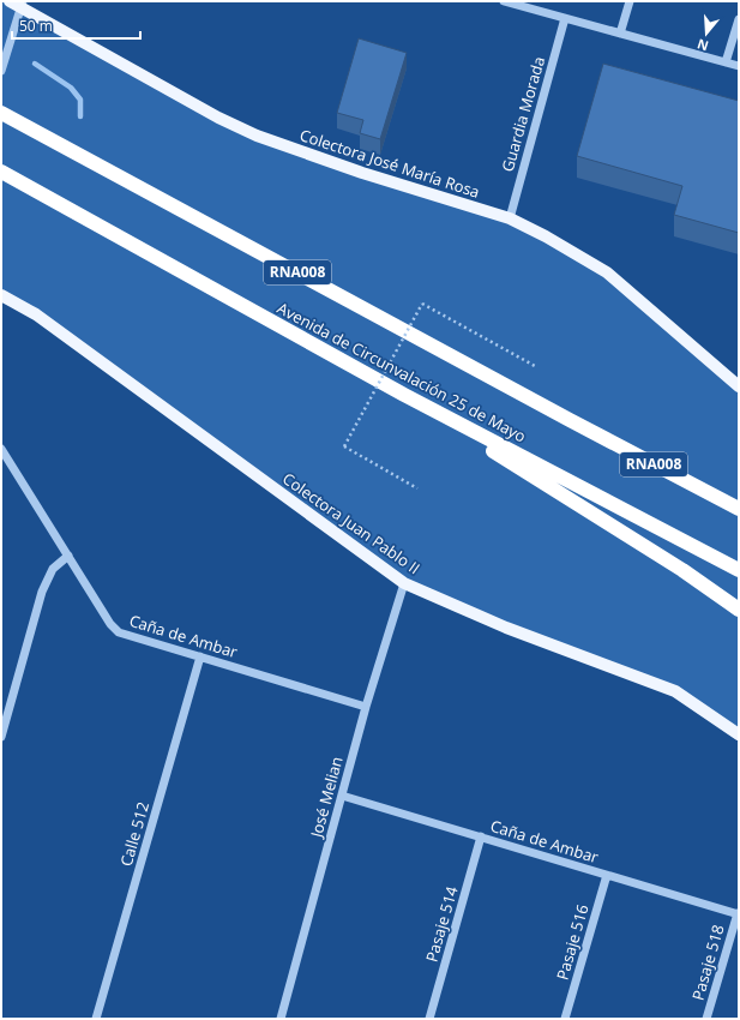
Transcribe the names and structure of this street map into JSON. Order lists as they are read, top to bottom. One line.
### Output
{"streets":{"highway":["RNA008","Avenida de Circunvalación 25 de Mayo"],"main road":["Colectora José María Rosa","Colectora Juan Pablo II"],"street":["Guardia Morada","Caña de Ambar","José Melian","Calle 512","Pasaje 514","Pasaje 516","Pasaje 518"]},"crossings":[["Guardia Morada","Colectora José María Rosa"],["Colectora Juan Pablo II","José Melian"],["Caña de Ambar","José Melian"],["Caña de Ambar","Calle 512"],["Caña de Ambar","Pasaje 514"],["Caña de Ambar","Pasaje 516"],["Caña de Ambar","Pasaje 518"]],"scale_bar":"50 m","north":"bottom"}
